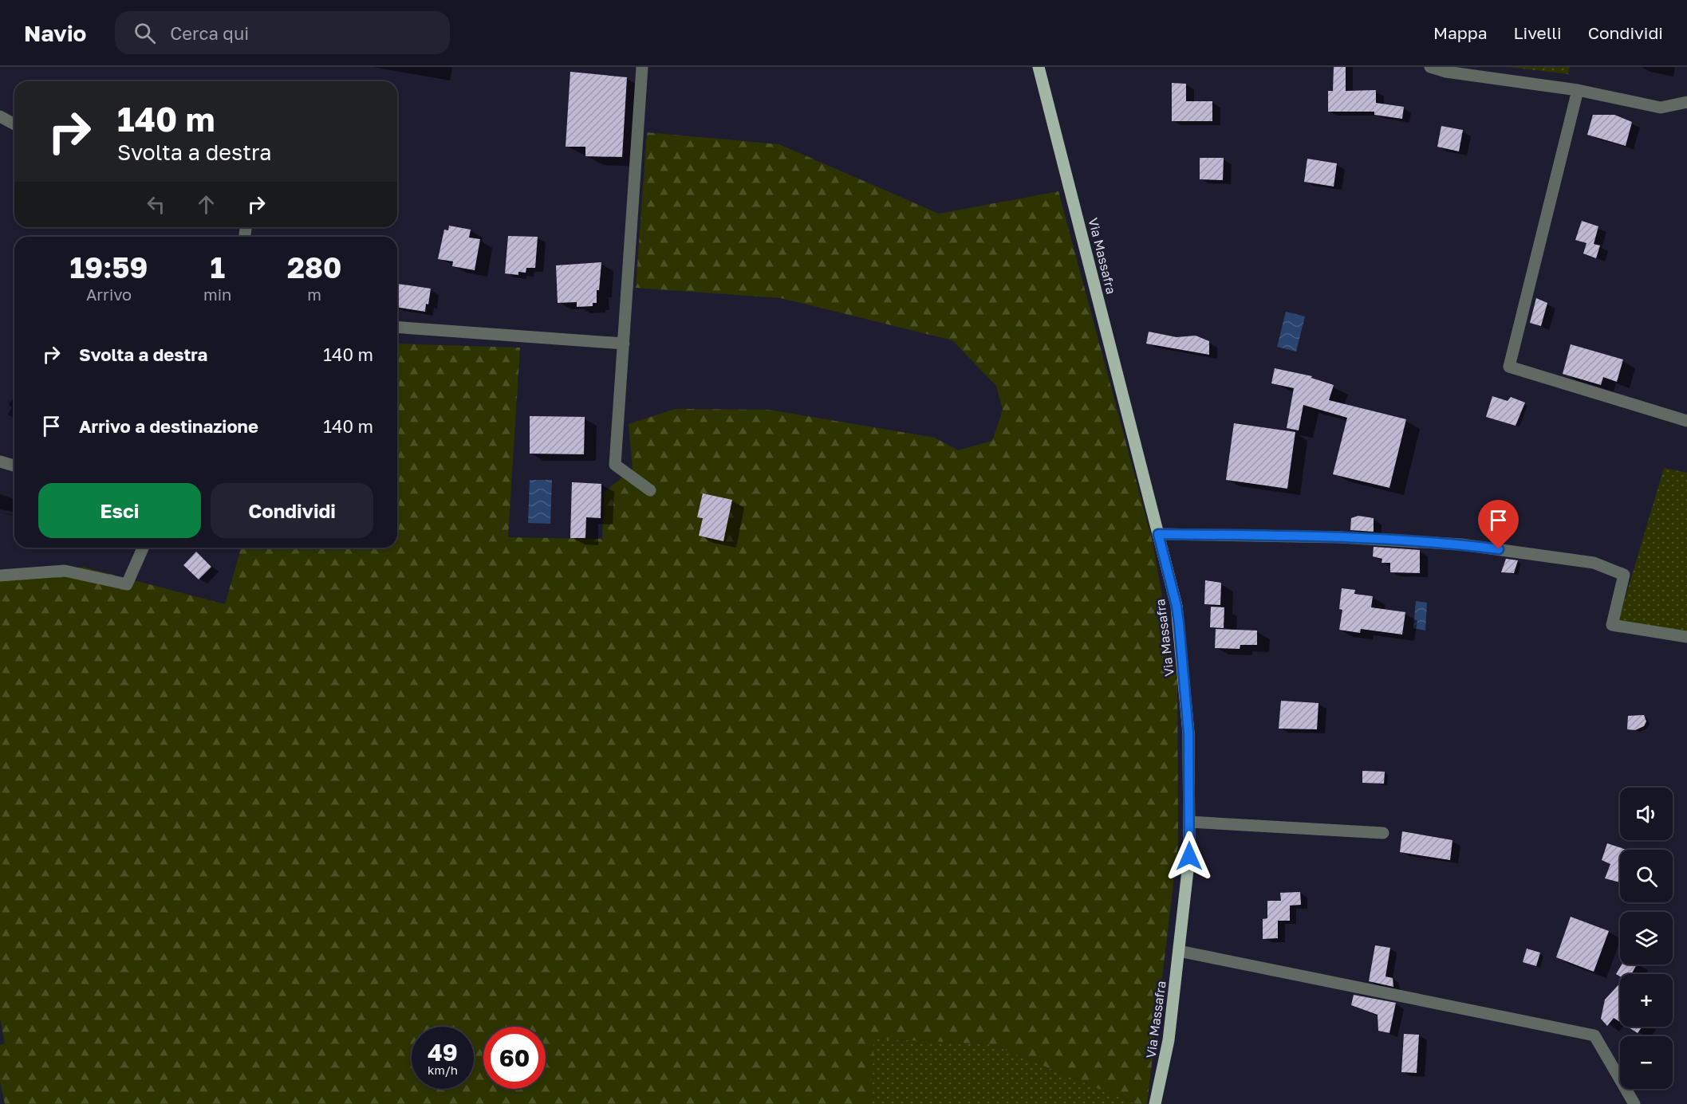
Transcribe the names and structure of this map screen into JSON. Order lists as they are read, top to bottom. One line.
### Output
{"streets":{"main road":["Via Massafra"]},"page":{"header":"Navio","search":"Cerca qui","nav":["Mappa","Livelli","Condividi"],"turn":["140 m","Svolta a destra"],"eta":["19:59","Arrivo","1","min","280","m"],"list":[{"name":"Svolta a destra","value":"140 m"},{"name":"Arrivo a destinazione","value":"140 m"}],"buttons":["Esci","Condividi"],"map_buttons":["+","−"],"speed":"49 km/h","limit":"60"}}
